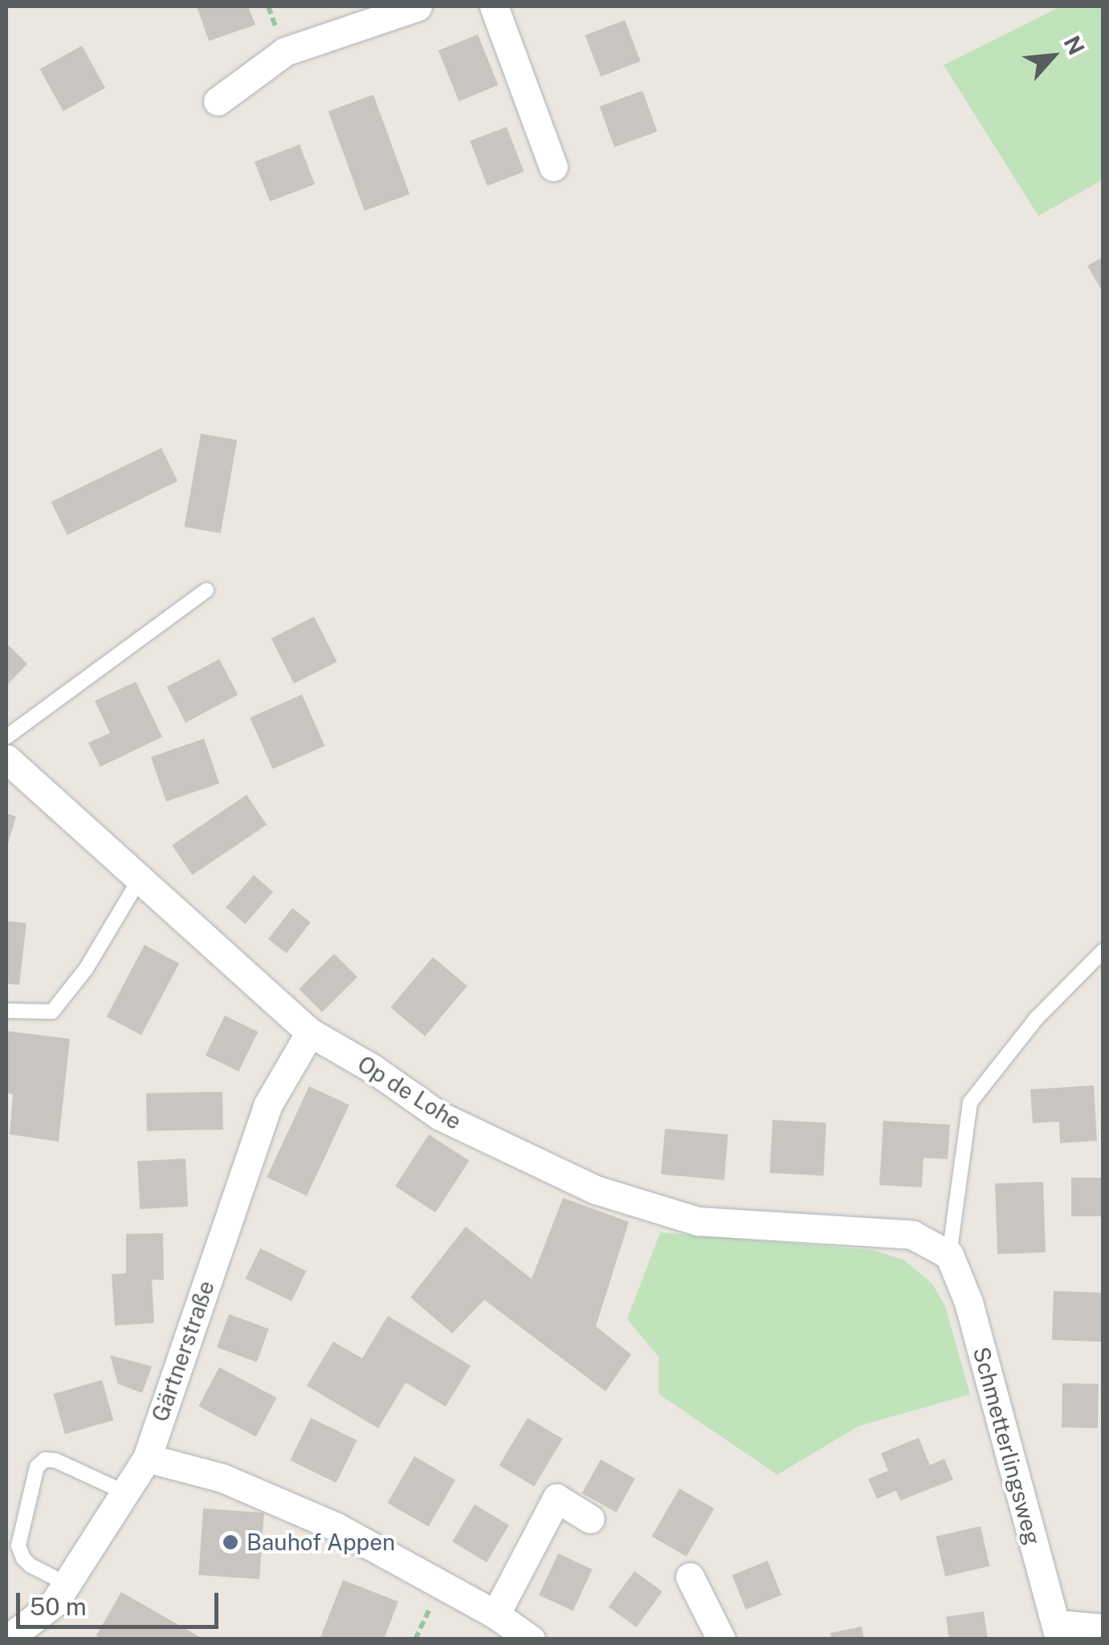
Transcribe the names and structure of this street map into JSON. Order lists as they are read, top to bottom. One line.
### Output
{"streets":{"street":["Op de Lohe","Gärtnerstraße","Schmetterlingsweg"]},"crossings":[["Op de Lohe","Gärtnerstraße"],["Op de Lohe","Schmetterlingsweg"]],"places":["Bauhof Appen"],"scale_bar":"50 m","north":"top right"}
